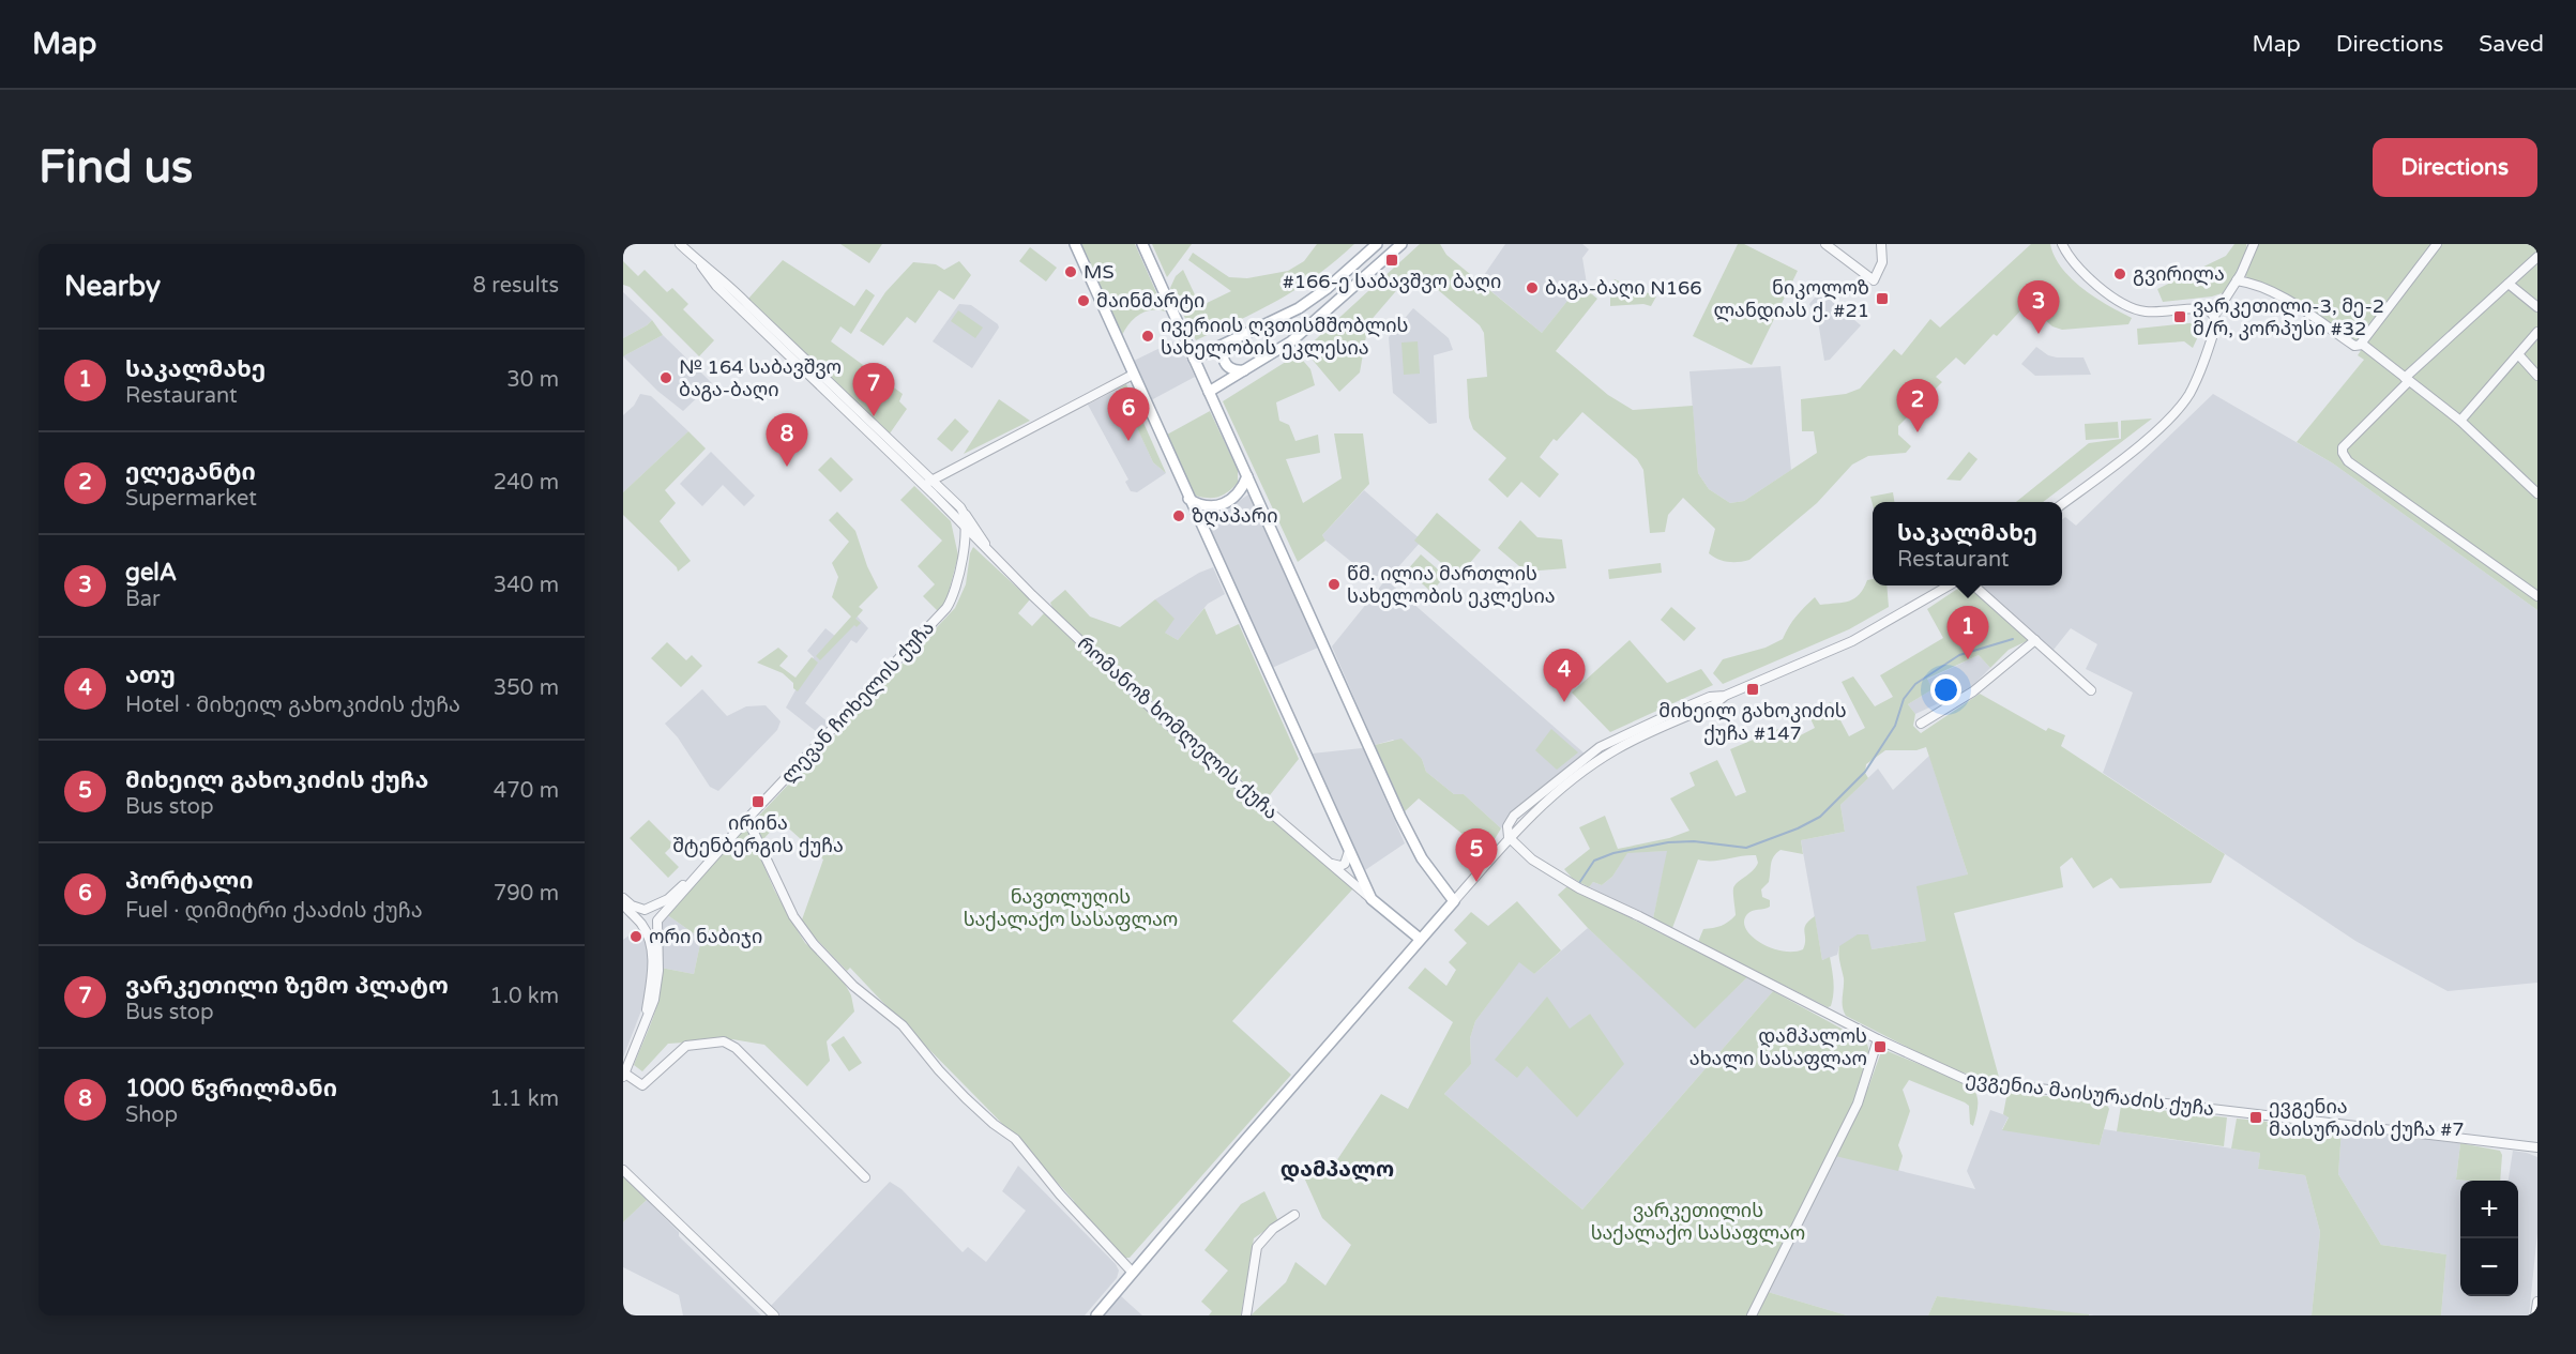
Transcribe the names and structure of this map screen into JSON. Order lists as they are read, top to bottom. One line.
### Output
{"streets":{"street":["ლევან ჩოხელის ქუჩა","რომანოზ ხომლელის ქუჩა","ევგენია მაისურაძის ქუჩა"]},"crossings":[["ლევან ჩოხელის ქუჩა","რომანოზ ხომლელის ქუჩა"]],"districts":["დამპალო"],"parks":["ნავთლუღის საქალაქო სასაფლაო","ვარკეთილის საქალაქო სასაფლაო"],"places":{"transit":["#166-ე საბავშვო ბაღი","ნიკოლოზ ლანდიას ქ. #21","ვარკეთილი-3, მე-2 მ/რ, კორპუსი #32","მიხეილ გახოკიძის ქუჩა #147","ირინა შტენბერგის ქუჩა","დამპალოს ახალი სასაფლაო","ევგენია მაისურაძის ქუჩა #7"],"other":["MS","გვირილა","ბაგა-ბაღი N166","მაინმარტი","ივერიის ღვთისმშობლის სახელობის ეკლესია","№ 164 საბავშვო ბაგა-ბაღი","ზღაპარი","წმ. ილია მართლის სახელობის ეკლესია","ორი ნაბიჯი"]},"page":{"header":"Map","nav":["Map","Directions","Saved"],"buttons":"Directions","title":"Find us","heading":["Nearby","8 results"],"pins":["3","7","2","6","8","1","4","5"],"list":[{"mark":"1","name":"საკალმახე","note":"Restaurant","value":"30 m"},{"mark":"2","name":"ელეგანტი","note":"Supermarket","value":"240 m"},{"mark":"3","name":"gelA","note":"Bar","value":"340 m"},{"mark":"4","name":"ათუ","note":"Hotel · მიხეილ გახოკიძის ქუჩა","value":"350 m"},{"mark":"5","name":"მიხეილ გახოკიძის ქუჩა","note":"Bus stop","value":"470 m"},{"mark":"6","name":"პორტალი","note":"Fuel · დიმიტრი ქააძის ქუჩა","value":"790 m"},{"mark":"7","name":"ვარკეთილი ზემო პლატო","note":"Bus stop","value":"1.0 km"},{"mark":"8","name":"1000 წვრილმანი","note":"Shop","value":"1.1 km"}],"popup":["საკალმახე","Restaurant"],"map_buttons":["+","−"]}}
